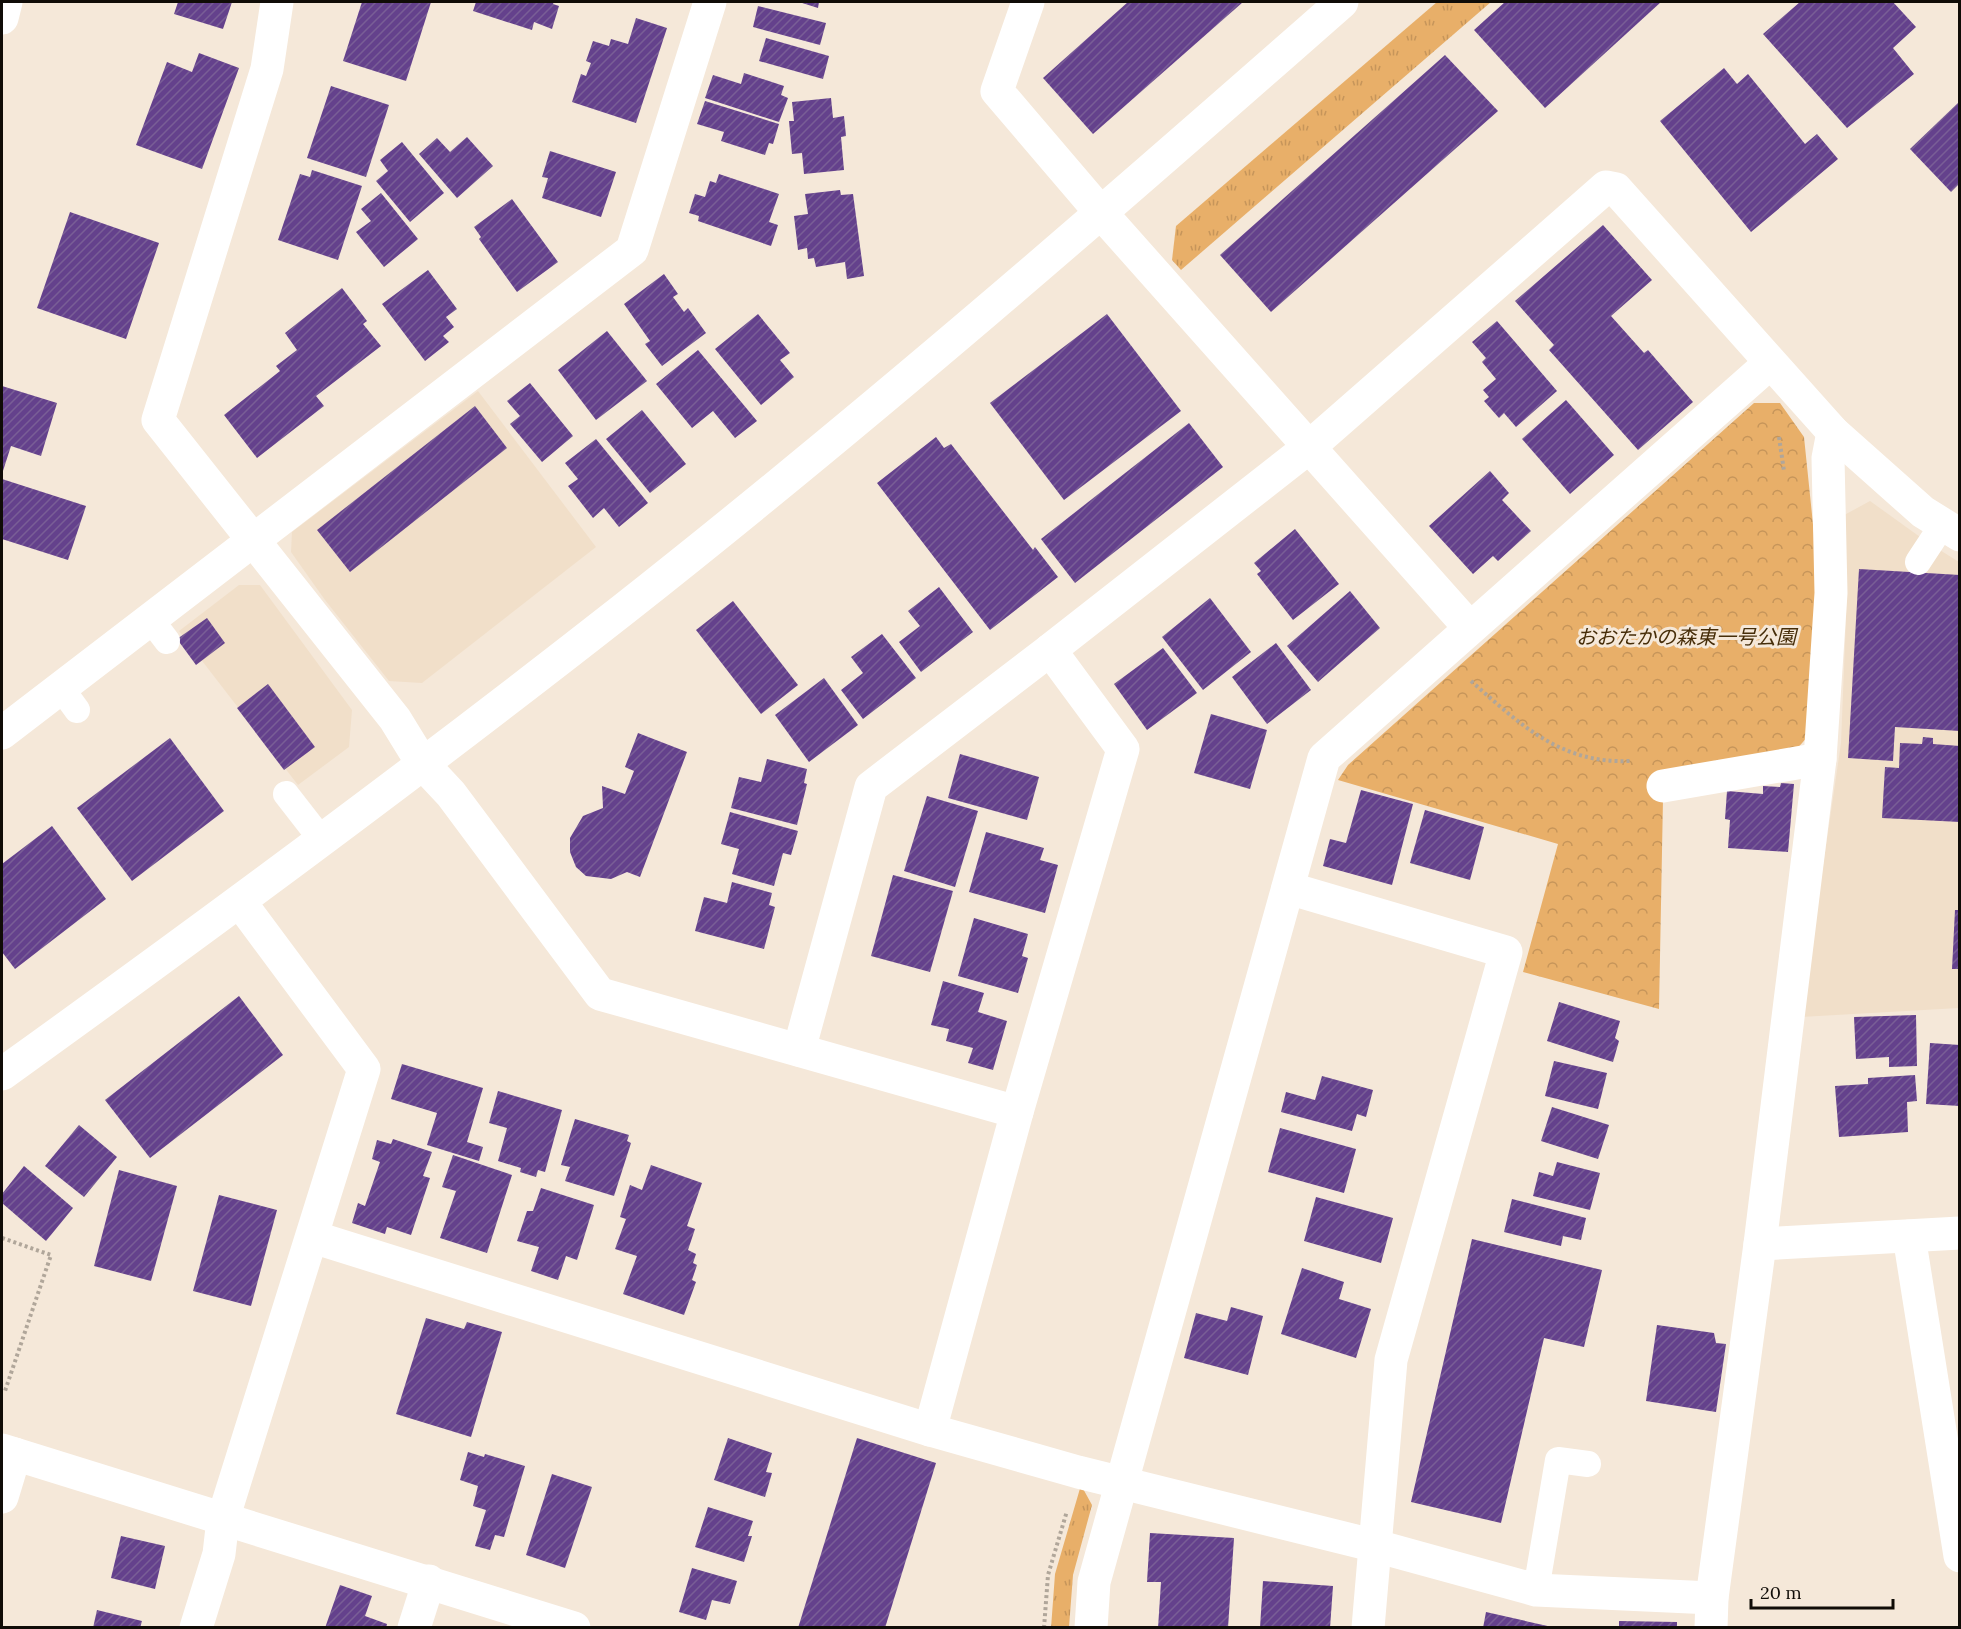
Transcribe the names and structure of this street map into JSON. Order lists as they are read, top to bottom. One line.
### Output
{"parks":["おおたかの森東一号公園"],"scale_bar":"20 m"}
